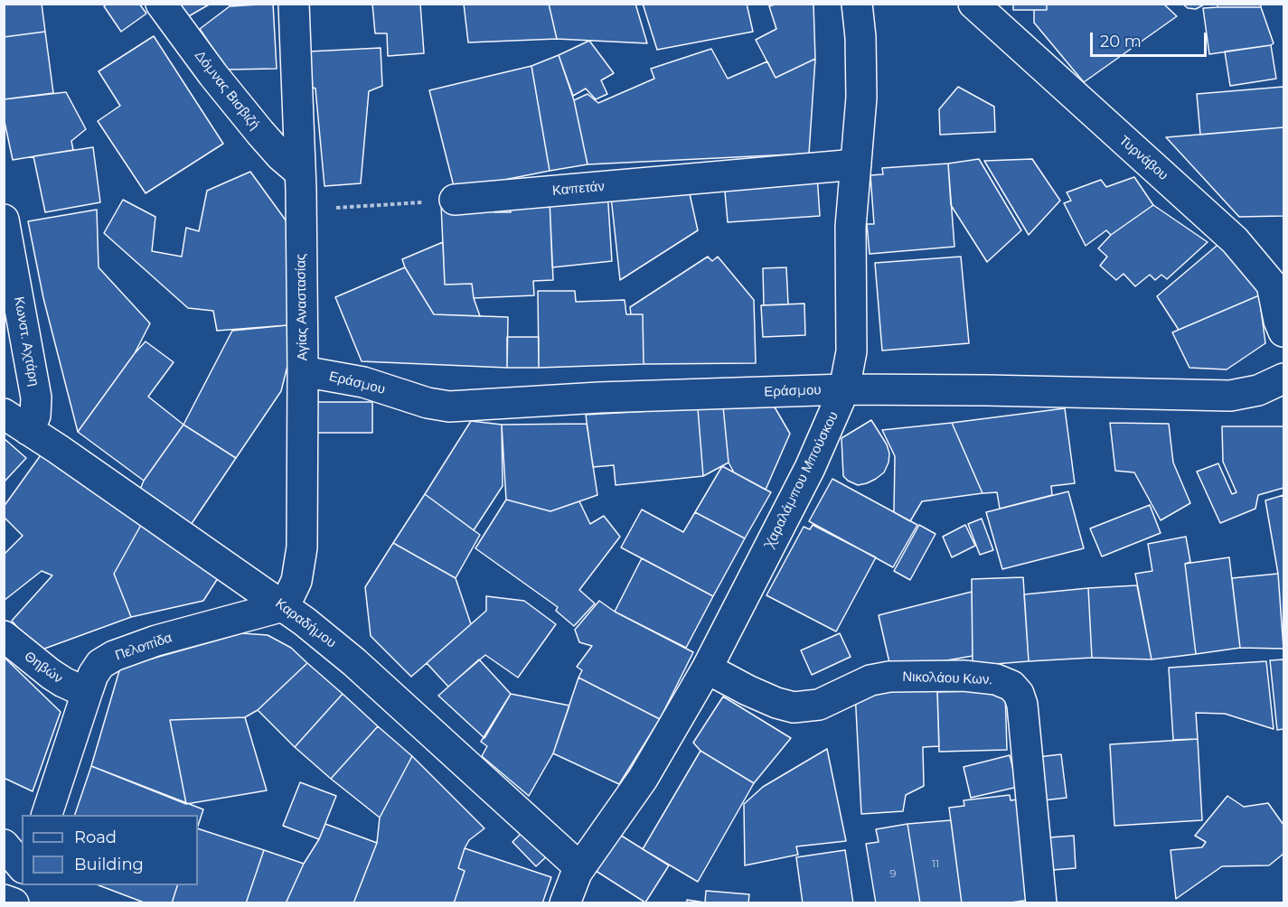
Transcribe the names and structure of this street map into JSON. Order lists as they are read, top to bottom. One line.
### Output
{"streets":{"street":["Δόμνας Βισβιζή","Τυρνάβου","Καπετάν","Αγίας Αναστασίας","Κωνστ. Αχτάρη","Εράσμου","Χαραλάμπου Μπούσκου","Καραδήμου","Πελοπίδα","Θηβών","Νικολάου Κων."]},"crossings":[["Δόμνας Βισβιζή","Αγίας Αναστασίας"],["Καπετάν","Χαραλάμπου Μπούσκου"],["Αγίας Αναστασίας","Εράσμου"],["Αγίας Αναστασίας","Καραδήμου"],["Αγίας Αναστασίας","Πελοπίδα"],["Κωνστ. Αχτάρη","Καραδήμου"],["Εράσμου","Χαραλάμπου Μπούσκου"],["Χαραλάμπου Μπούσκου","Καραδήμου"],["Χαραλάμπου Μπούσκου","Νικολάου Κων."],["Καραδήμου","Πελοπίδα"],["Πελοπίδα","Θηβών"]],"house_numbers":["11","9"],"legend":["Road","Building"],"scale_bar":"20 m"}
